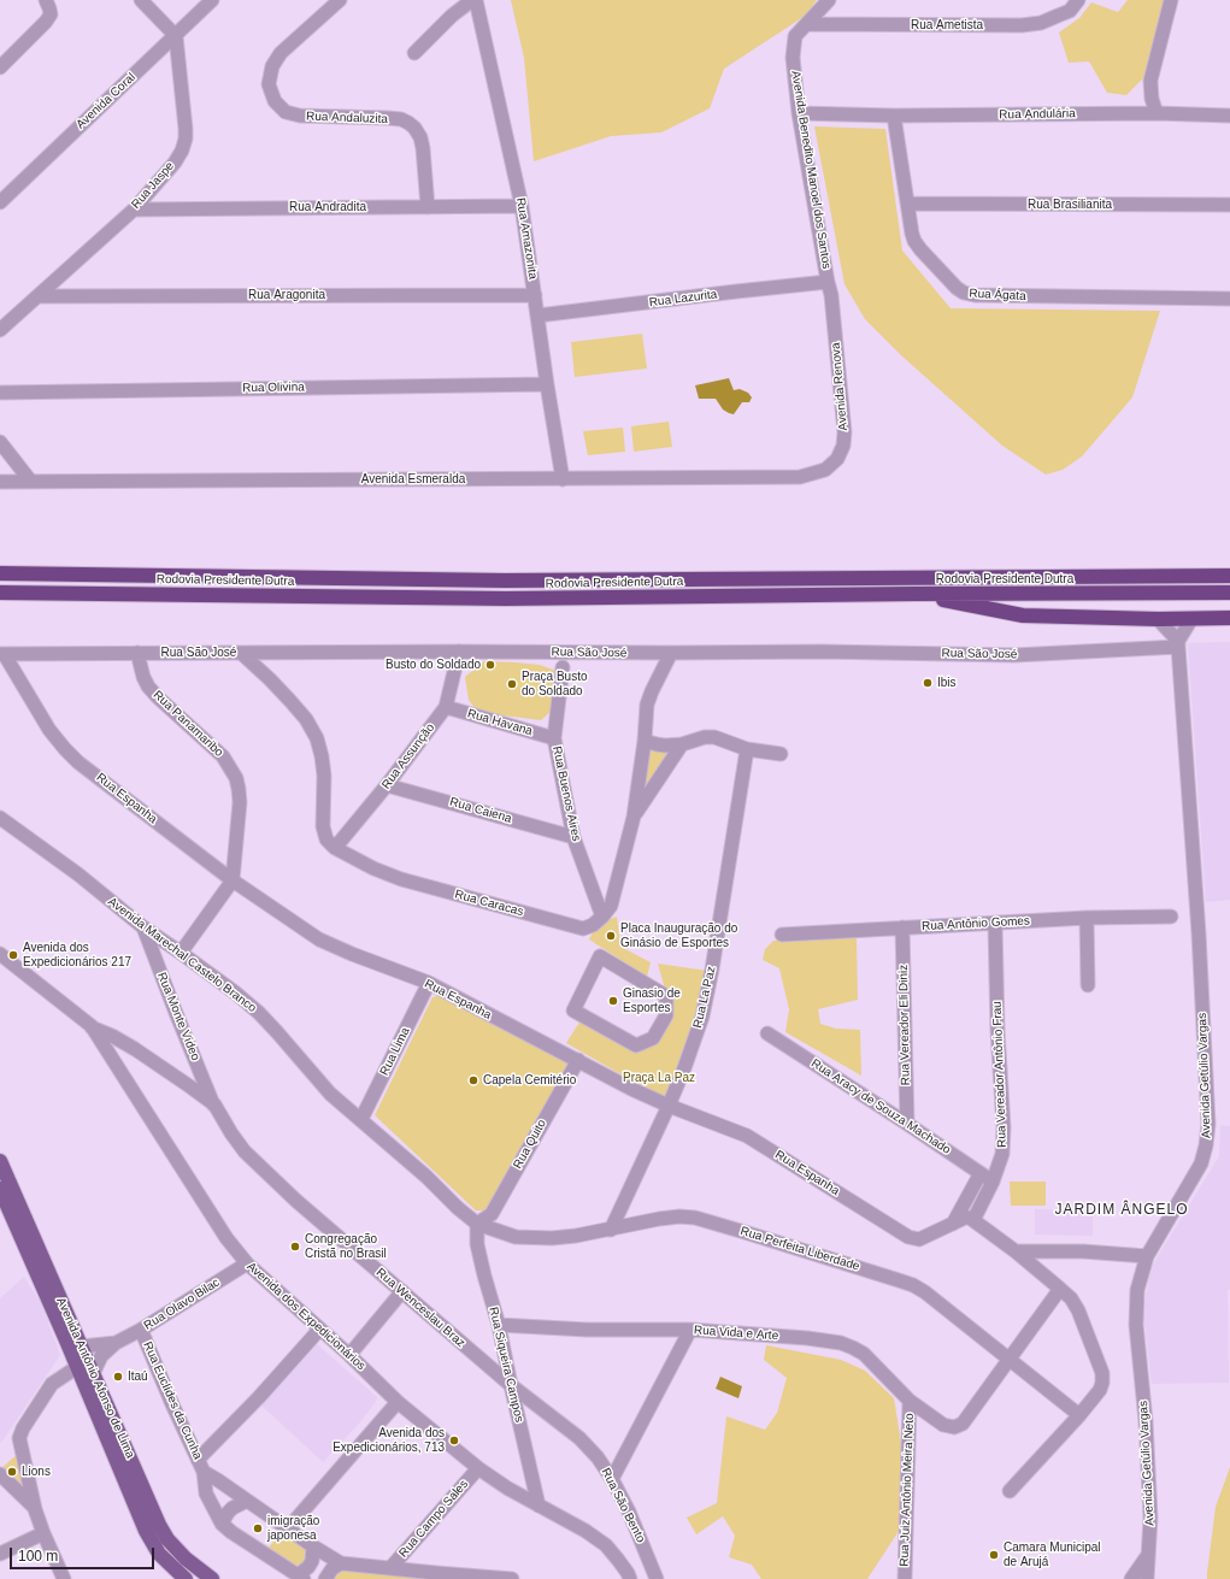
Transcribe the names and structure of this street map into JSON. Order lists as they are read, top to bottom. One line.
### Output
{"streets":{"highway":["Rodovia Presidente Dutra"],"main road":["Avenida Antônio Afonso de Lima"],"street":["Rua Ametista","Avenida Coral","Rua Andulária","Rua Andaluzita","Avenida Benedito Manoel dos Santos","Rua Jaspe","Rua Brasilianita","Rua Andradita","Rua Amazonita","Rua Aragonita","Rua Ágata","Rua Lazurita","Avenida Renova","Rua Olivina","Avenida Esmeralda","Rua São José","Rua Havana","Rua Panamaribo","Rua Assunção","Rua Buenos Aires","Rua Espanha","Rua Caiena","Rua Caracas","Rua Antônio Gomes","Avenida Marechal Castelo Branco","Rua La Paz","Rua Monte Vídeo","Rua Vereador Eli Diniz","Rua Lima","Rua Vereador Antônio Frau","Avenida Getúlio Vargas","Rua Aracy de Souza Machado","Rua Quito","Rua Perfeita Liberdade","Rua Olavo Bilac","Rua Wenceslau Braz","Avenida dos Expedicionários","Rua Vida e Arte","Rua Siqueira Campos","Rua Euclídes da Cunha","Rua Juiz Antônio Meira Neto","Rua São Bento","Rua Campo Sales"]},"crossings":[["Rua Ametista","Avenida Benedito Manoel dos Santos"],["Avenida Coral","Rua Jaspe"],["Rua Andulária","Avenida Benedito Manoel dos Santos"],["Rua Andulária","Rua Ágata"],["Rua Andaluzita","Rua Andradita"],["Avenida Benedito Manoel dos Santos","Rua Lazurita"],["Avenida Benedito Manoel dos Santos","Avenida Renova"],["Rua Jaspe","Rua Andradita"],["Rua Jaspe","Rua Aragonita"],["Rua Brasilianita","Rua Ágata"],["Rua Andradita","Rua Amazonita"],["Rua Amazonita","Rua Aragonita"],["Rua Amazonita","Rua Lazurita"],["Rua Amazonita","Rua Olivina"],["Rua Amazonita","Avenida Esmeralda"],["Rua Lazurita","Avenida Renova"],["Avenida Renova","Avenida Esmeralda"],["Rua São José","Rua Panamaribo"],["Rua São José","Rua Assunção"],["Rua São José","Rua Espanha"],["Rua São José","Avenida Getúlio Vargas"],["Rua Havana","Rua Assunção"],["Rua Havana","Rua Buenos Aires"],["Rua Panamaribo","Rua Espanha"],["Rua Assunção","Rua Caiena"],["Rua Assunção","Rua Caracas"],["Rua Buenos Aires","Rua Caiena"],["Rua Buenos Aires","Rua Caracas"],["Rua Espanha","Rua La Paz"],["Rua Espanha","Rua Lima"],["Rua Espanha","Rua Vereador Antônio Frau"],["Rua Espanha","Rua Quito"],["Rua Antônio Gomes","Rua Vereador Eli Diniz"],["Rua Antônio Gomes","Rua Vereador Antônio Frau"],["Avenida Marechal Castelo Branco","Rua Monte Vídeo"],["Avenida Marechal Castelo Branco","Rua Lima"],["Avenida Marechal Castelo Branco","Rua Quito"],["Avenida Marechal Castelo Branco","Rua Perfeita Liberdade"],["Avenida Marechal Castelo Branco","Rua Siqueira Campos"],["Rua La Paz","Rua Perfeita Liberdade"],["Rua Monte Vídeo","Rua Wenceslau Braz"],["Rua Vereador Eli Diniz","Rua Aracy de Souza Machado"],["Rua Vereador Antônio Frau","Rua Aracy de Souza Machado"],["Rua Quito","Rua Perfeita Liberdade"],["Rua Quito","Rua Siqueira Campos"],["Rua Perfeita Liberdade","Rua Vida e Arte"],["Rua Perfeita Liberdade","Rua Siqueira Campos"],["Rua Olavo Bilac","Avenida dos Expedicionários"],["Rua Olavo Bilac","Avenida Antônio Afonso de Lima"],["Rua Olavo Bilac","Rua Euclídes da Cunha"],["Rua Wenceslau Braz","Avenida dos Expedicionários"],["Rua Wenceslau Braz","Rua Siqueira Campos"],["Rua Wenceslau Braz","Rua São Bento"],["Avenida dos Expedicionários","Rua Siqueira Campos"],["Avenida dos Expedicionários","Rua Campo Sales"],["Rua Vida e Arte","Rua Siqueira Campos"],["Rua Vida e Arte","Rua Juiz Antônio Meira Neto"],["Rua Siqueira Campos","Rua São Bento"]],"districts":["JARDIM ÂNGELO"],"parks":["Praça La Paz"],"places":["Busto do Soldado","Ibis","Praça Busto do Soldado","Placa Inauguração do Ginásio de Esportes","Avenida dos Expedicionários 217","Ginasio de Esportes","Capela Cemitério","Congregação Cristã no Brasil","Itaú","Avenida dos Expedicionários, 713","Lions","imigração japonesa","Camara Municipal de Arujá"],"scale_bar":"100 m"}
